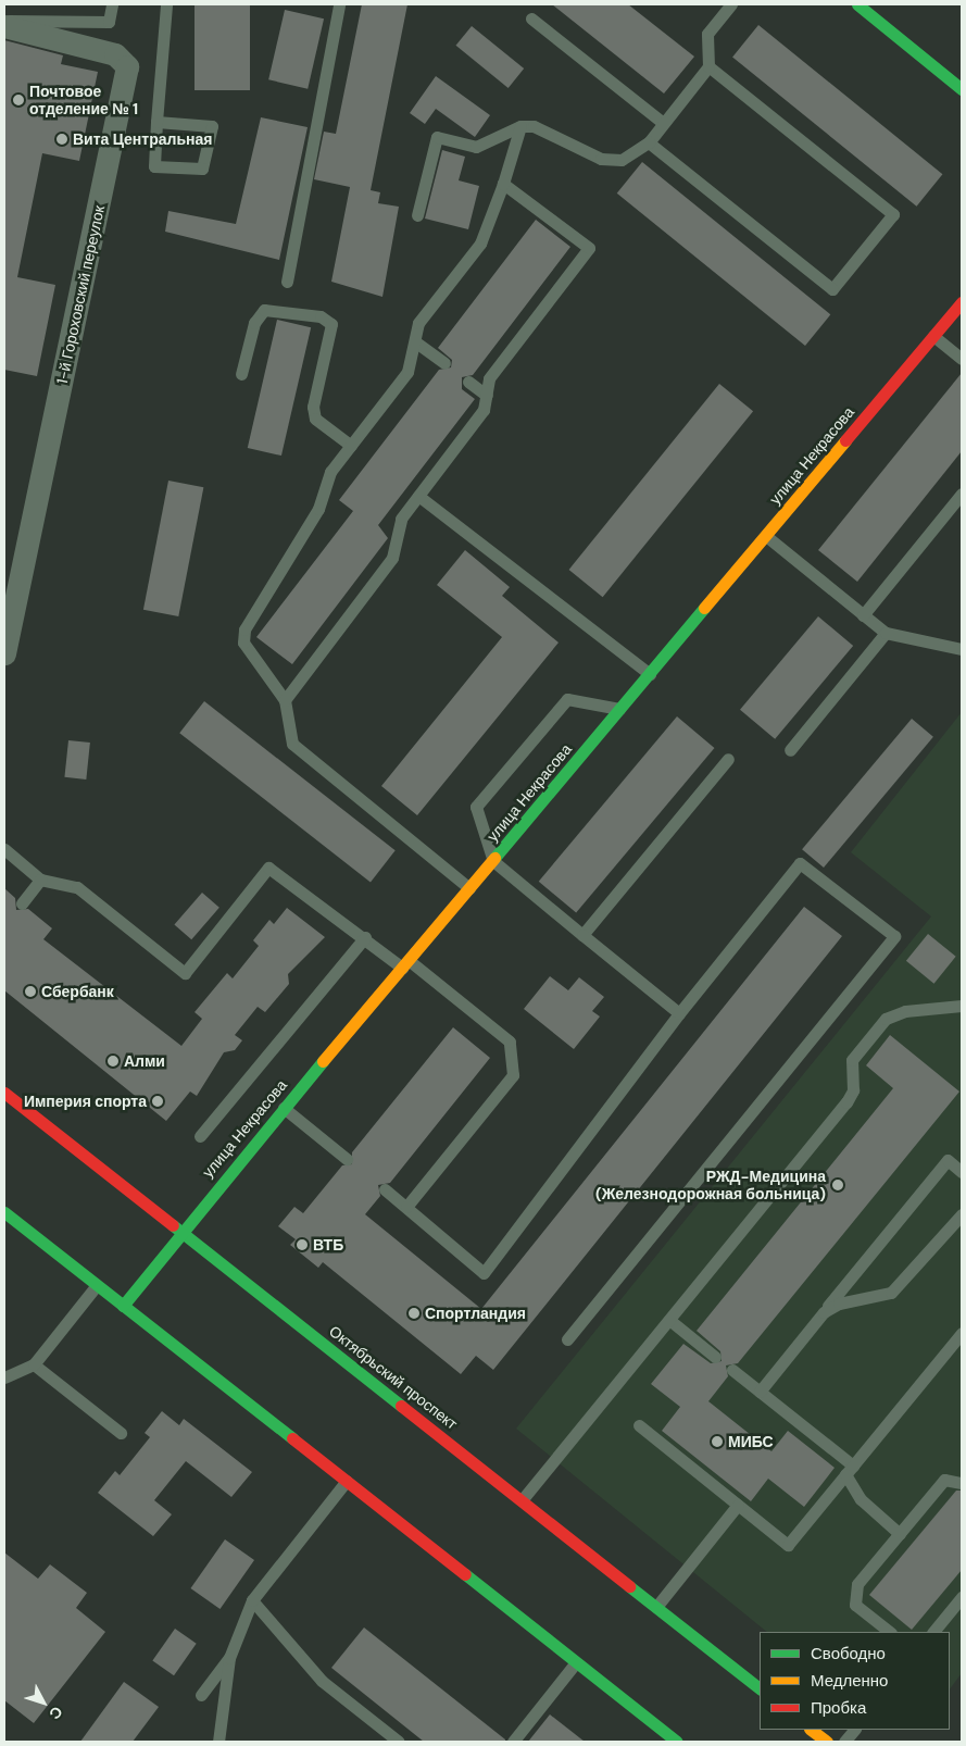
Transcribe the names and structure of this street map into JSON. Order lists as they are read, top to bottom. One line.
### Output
{"streets":{"main road":["улица Некрасова","Октябрьский проспект"],"street":["1-й Гороховский переулок"]},"crossings":[["улица Некрасова","Октябрьский проспект"]],"places":["Почтовое отделение № 1","Вита Центральная","Сбербанк","Алми","Империя спорта","РЖД-Медицина (Железнодорожная больница)","ВТБ","Спортландия","МИБС"],"legend":["Свободно","Медленно","Пробка"],"north":"bottom right"}
